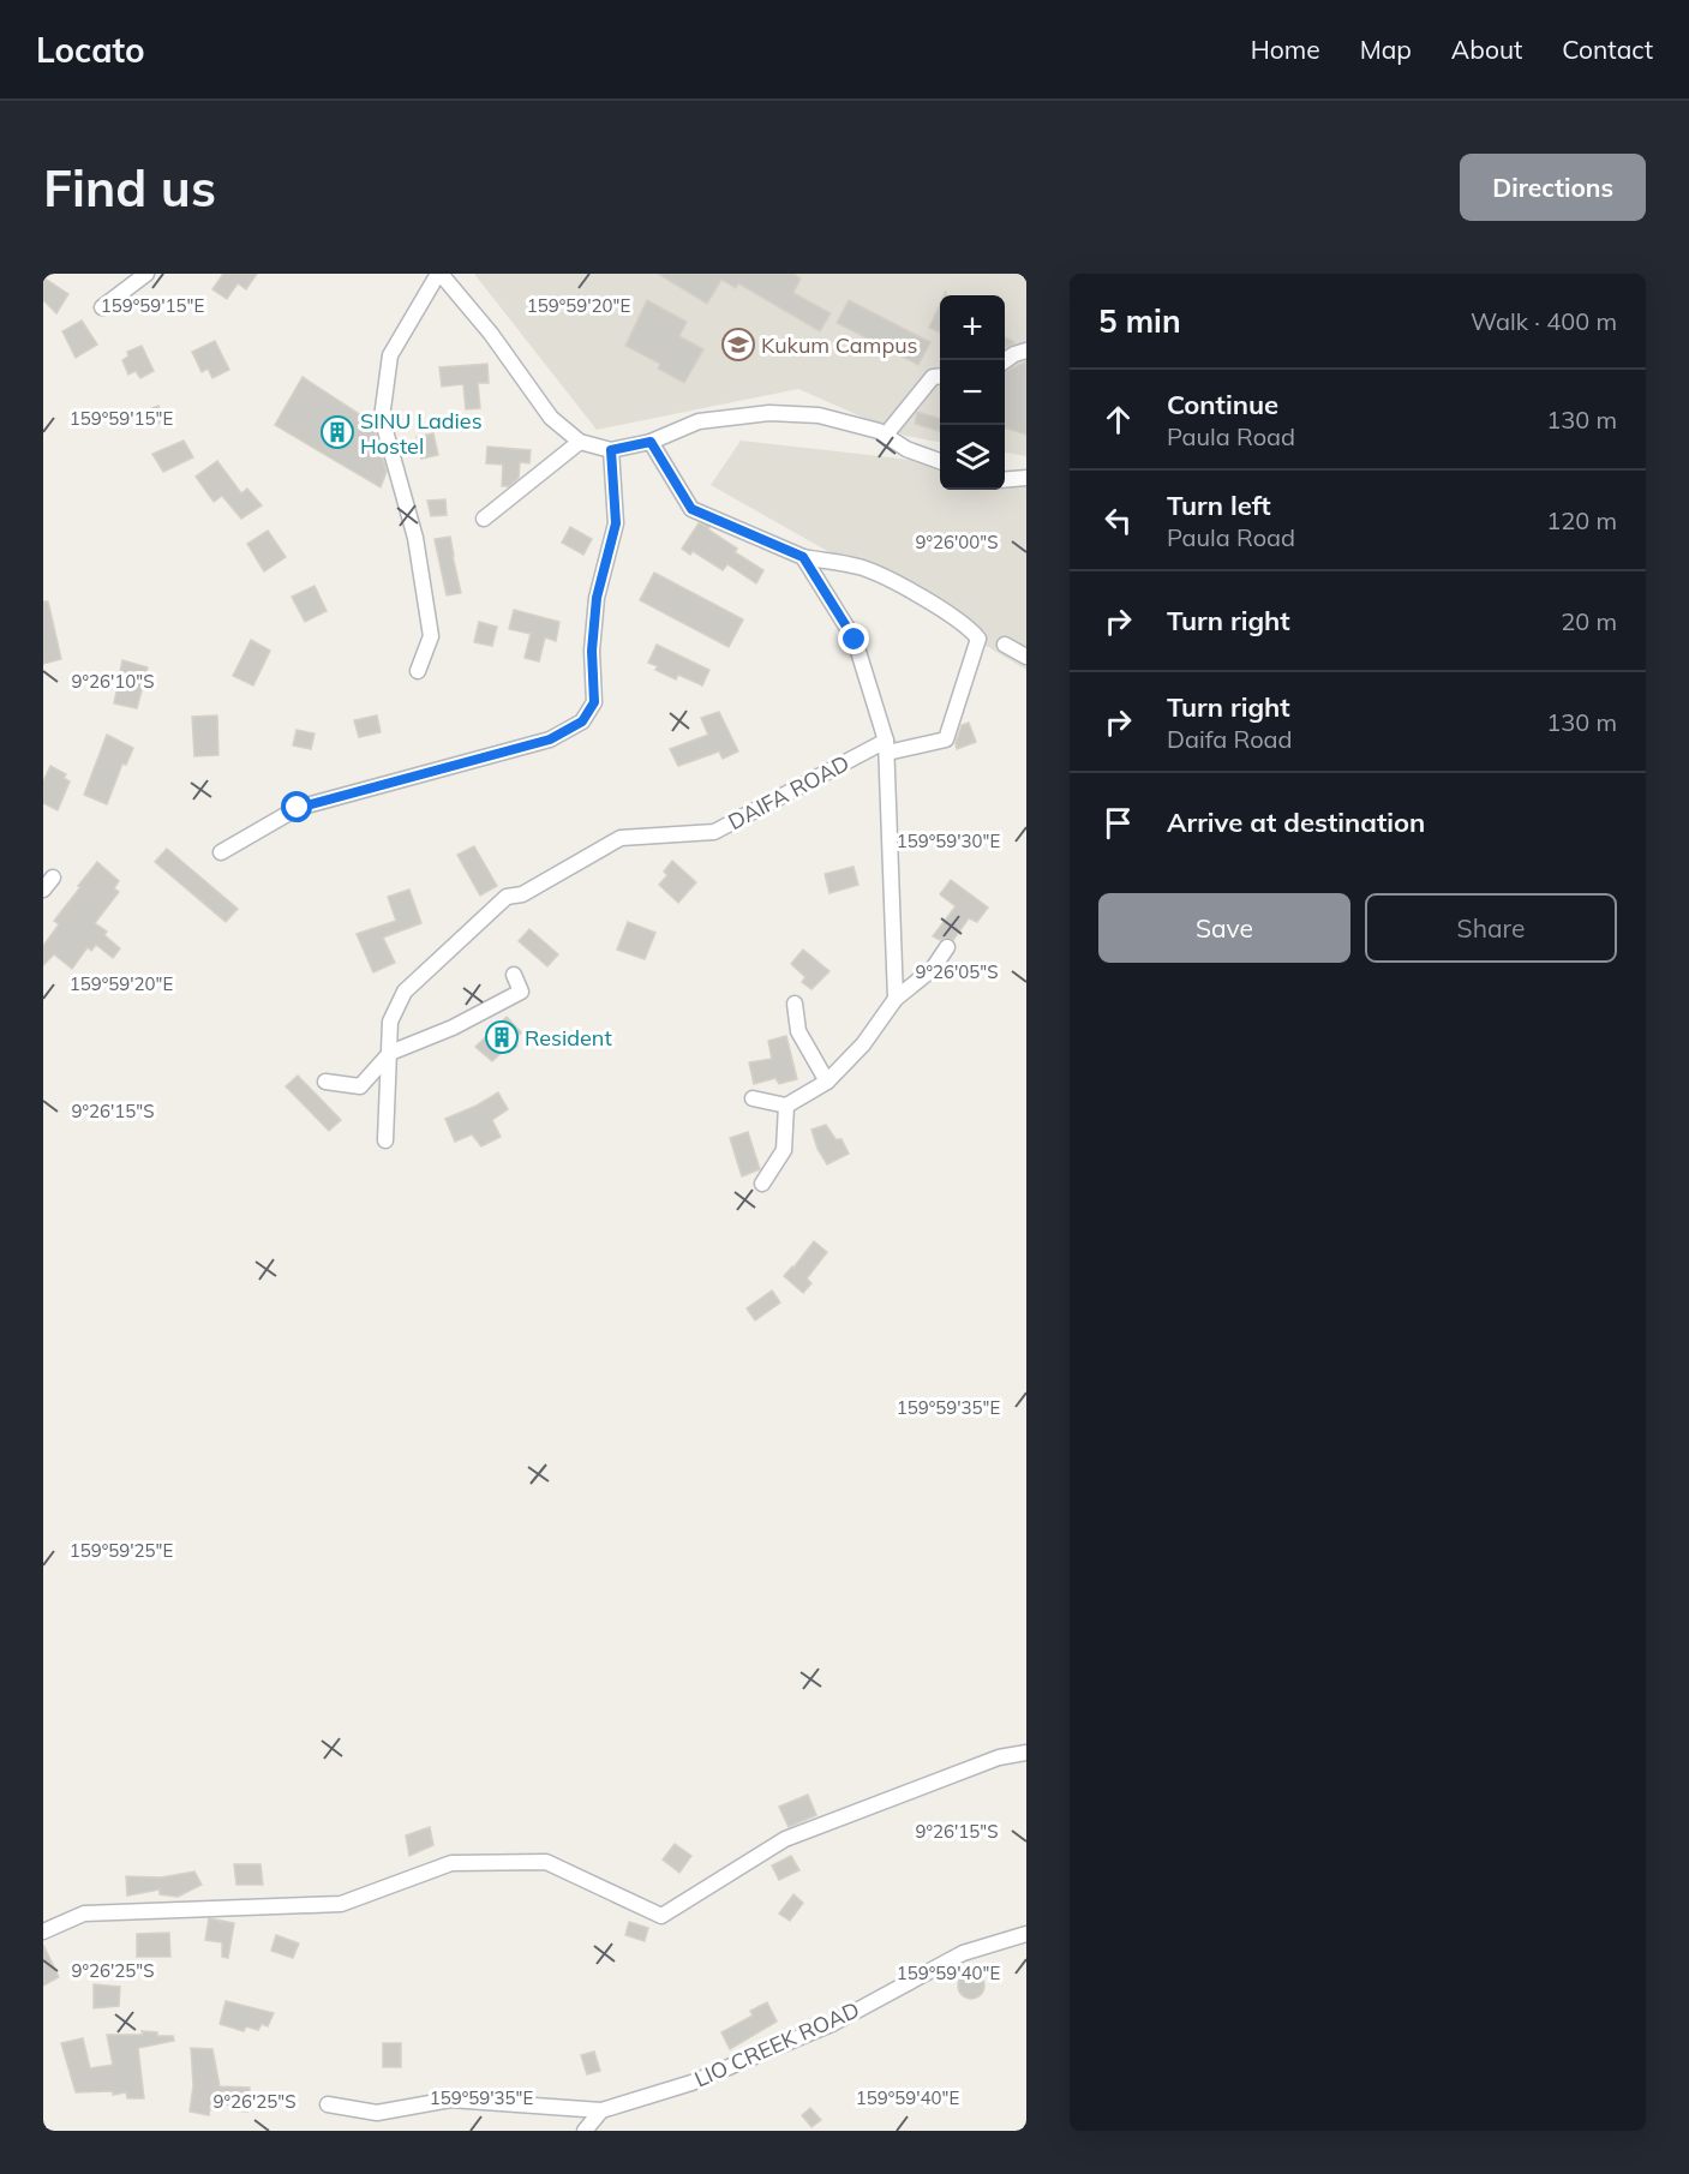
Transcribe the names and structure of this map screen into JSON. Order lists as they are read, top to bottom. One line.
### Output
{"streets":{"street":["DAIFA ROAD","LIO CREEK ROAD"]},"places":{"school or university":["Kukum Campus"],"building":["SINU Ladies Hostel","Resident"]},"page":{"header":"Locato","nav":["Home","Map","About","Contact"],"buttons":["Directions",["Save","Share"]],"title":"Find us","heading":["5 min","Walk · 400 m"],"map_buttons":["+","−"],"list":[["Continue","Paula Road","130 m"],["Turn left","Paula Road","120 m"],["Turn right","20 m"],["Turn right","Daifa Road","130 m"],"Arrive at destination"]},"coordinates":["159°59'15\"E","159°59'20\"E","9°26'00\"S","9°26'10\"S","159°59'30\"E","9°26'05\"S","9°26'15\"S","159°59'35\"E","159°59'25\"E","9°26'25\"S","159°59'40\"E"]}
